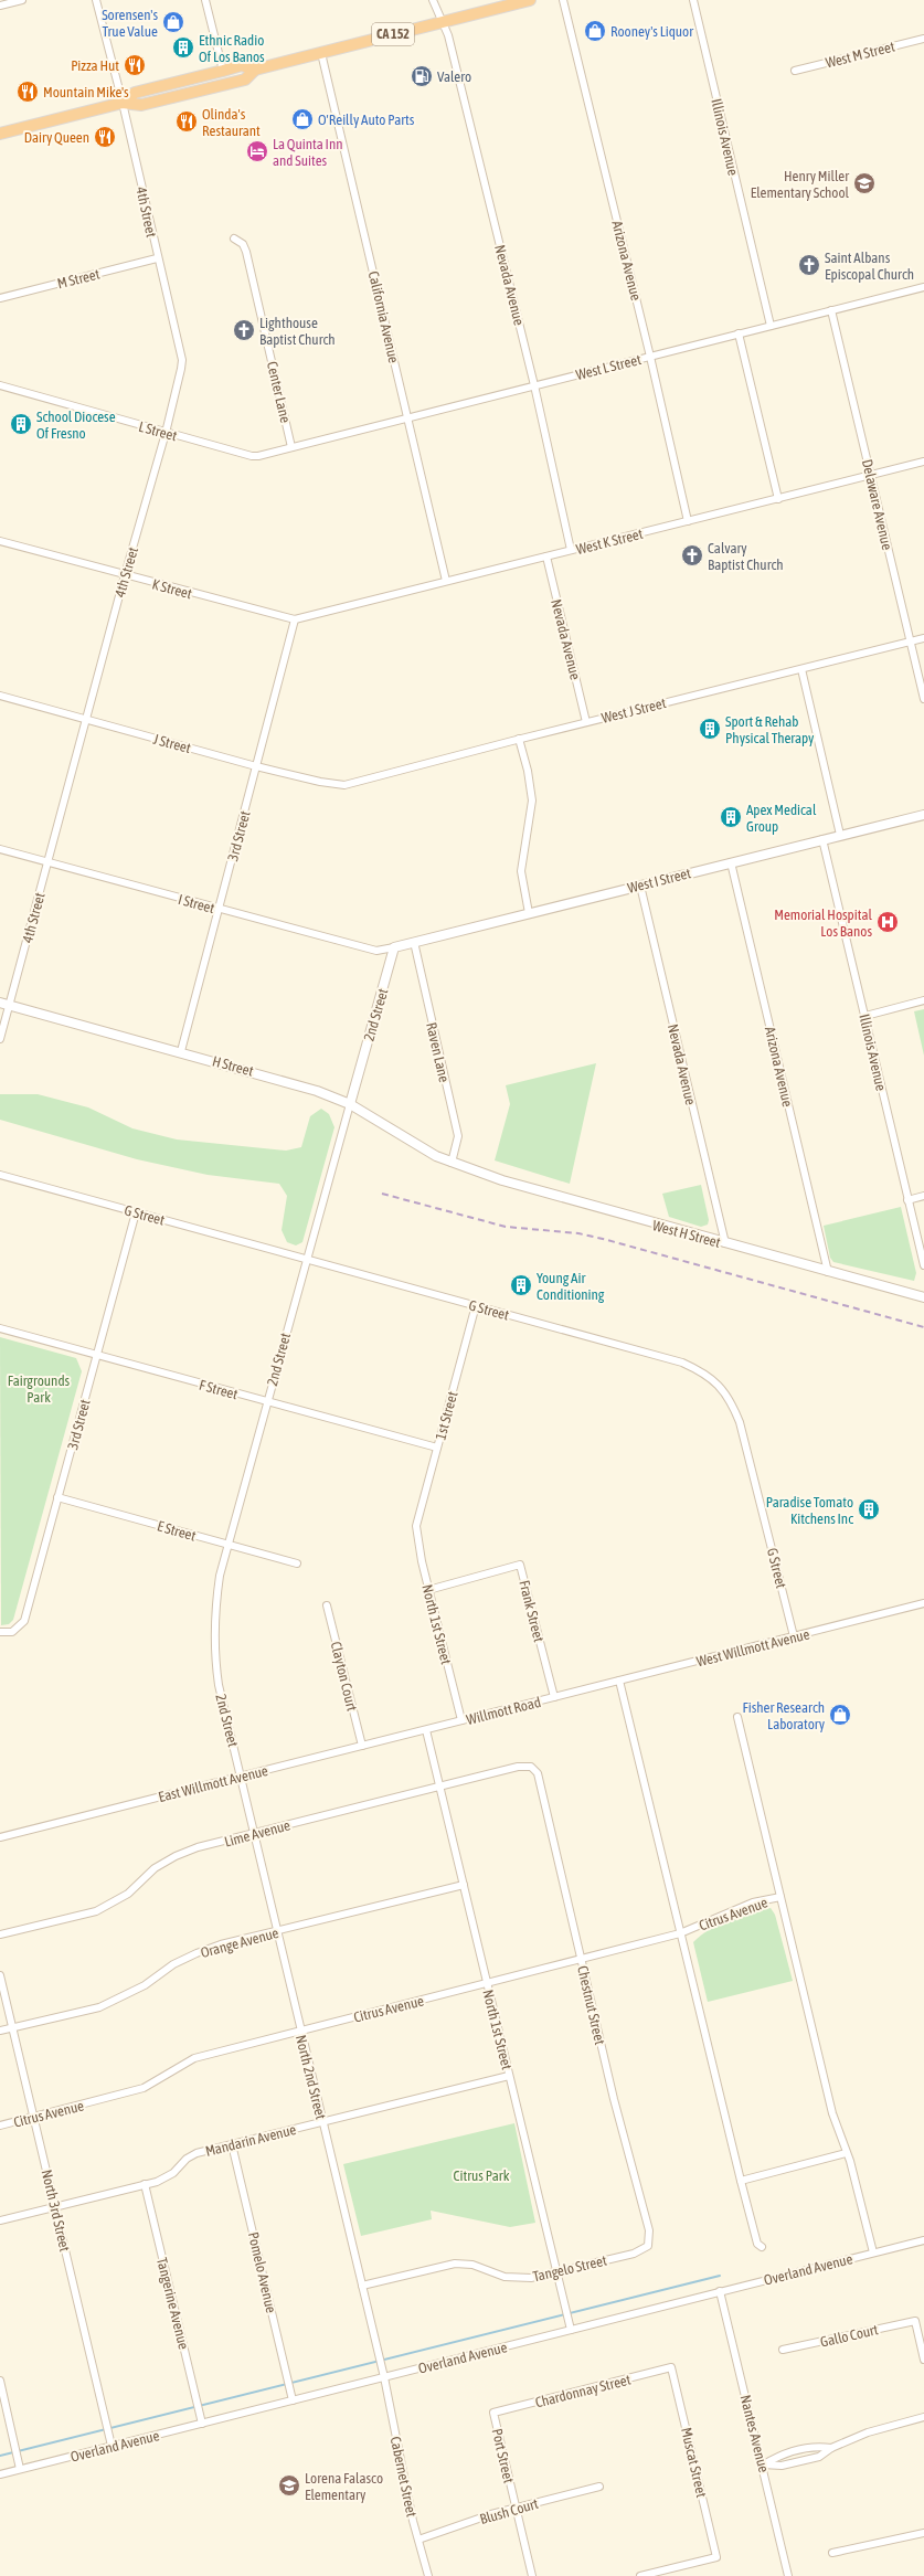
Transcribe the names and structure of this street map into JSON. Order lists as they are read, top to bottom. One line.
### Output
{"streets":{"highway":["CA 152"],"street":["West M Street","Illinois Avenue","4th Street","Arizona Avenue","M Street","Nevada Avenue","California Avenue","West L Street","Center Lane","L Street","Delaware Avenue","West K Street","K Street","West J Street","J Street","3rd Street","West I Street","I Street","2nd Street","Raven Lane","H Street","G Street","West H Street","F Street","1st Street","E Street","Frank Street","North 1st Street","West Willmott Avenue","Clayton Court","Willmott Road","East Willmott Avenue","Lime Avenue","Citrus Avenue","Orange Avenue","Chestnut Street","North 2nd Street","Mandarin Avenue","North 3rd Street","Tangelo Street","Overland Avenue","Pomelo Avenue","Tangerine Avenue","Gallo Court","Chardonnay Street","Nantes Avenue","Port Street","Muscat Street","Cabernet Street","Blush Court"]},"crossings":[["CA 152","4th Street"],["CA 152","Nevada Avenue"],["CA 152","California Avenue"],["Illinois Avenue","West L Street"],["Illinois Avenue","West I Street"],["4th Street","M Street"],["4th Street","L Street"],["4th Street","K Street"],["4th Street","J Street"],["4th Street","I Street"],["4th Street","H Street"],["Arizona Avenue","West L Street"],["Arizona Avenue","West K Street"],["Arizona Avenue","West I Street"],["Arizona Avenue","West H Street"],["Nevada Avenue","West L Street"],["Nevada Avenue","West K Street"],["Nevada Avenue","West J Street"],["Nevada Avenue","West I Street"],["Nevada Avenue","West H Street"],["California Avenue","West L Street"],["California Avenue","West K Street"],["West L Street","Center Lane"],["West L Street","L Street"],["West L Street","Delaware Avenue"],["Center Lane","L Street"],["Delaware Avenue","West K Street"],["Delaware Avenue","West J Street"],["West K Street","K Street"],["West K Street","3rd Street"],["K Street","3rd Street"],["West J Street","J Street"],["J Street","3rd Street"],["3rd Street","I Street"],["3rd Street","H Street"],["3rd Street","G Street"],["3rd Street","F Street"],["3rd Street","E Street"],["West I Street","I Street"],["West I Street","2nd Street"],["West I Street","Raven Lane"],["I Street","2nd Street"],["2nd Street","H Street"],["2nd Street","G Street"],["2nd Street","F Street"],["2nd Street","E Street"],["2nd Street","East Willmott Avenue"],["2nd Street","North 2nd Street"],["Raven Lane","H Street"],["Raven Lane","West H Street"],["H Street","West H Street"],["G Street","1st Street"],["G Street","West Willmott Avenue"],["F Street","1st Street"],["1st Street","North 1st Street"],["Frank Street","North 1st Street"],["Frank Street","Willmott Road"],["North 1st Street","Willmott Road"],["North 1st Street","East Willmott Avenue"],["North 1st Street","Lime Avenue"],["North 1st Street","Citrus Avenue"],["North 1st Street","Orange Avenue"],["North 1st Street","Mandarin Avenue"],["North 1st Street","Tangelo Street"],["North 1st Street","Overland Avenue"],["West Willmott Avenue","Willmott Road"],["Clayton Court","East Willmott Avenue"],["Willmott Road","East Willmott Avenue"],["East Willmott Avenue","North 2nd Street"],["Lime Avenue","Chestnut Street"],["Lime Avenue","North 2nd Street"],["Citrus Avenue","Chestnut Street"],["Citrus Avenue","North 2nd Street"],["Citrus Avenue","North 3rd Street"],["Orange Avenue","North 2nd Street"],["Orange Avenue","North 3rd Street"],["Chestnut Street","Tangelo Street"],["North 2nd Street","Mandarin Avenue"],["North 2nd Street","Tangelo Street"],["North 2nd Street","Overland Avenue"],["North 2nd Street","Cabernet Street"],["Mandarin Avenue","North 3rd Street"],["Mandarin Avenue","Pomelo Avenue"],["Mandarin Avenue","Tangerine Avenue"],["North 3rd Street","Overland Avenue"],["Overland Avenue","Pomelo Avenue"],["Overland Avenue","Tangerine Avenue"],["Overland Avenue","Nantes Avenue"],["Overland Avenue","Cabernet Street"],["Chardonnay Street","Port Street"],["Chardonnay Street","Muscat Street"],["Port Street","Blush Court"],["Cabernet Street","Blush Court"]],"parks":["Fairgrounds Park","Citrus Park"],"places":{"shop":["Sorensen's True Value","Rooney's Liquor","O'Reilly Auto Parts","Fisher Research Laboratory"],"building":["Ethnic Radio Of Los Banos","School Diocese Of Fresno","Sport & Rehab Physical Therapy","Apex Medical Group","Young Air Conditioning","Paradise Tomato Kitchens Inc"],"restaurant":["Pizza Hut","Mountain Mike's","Olinda's Restaurant","Dairy Queen"],"fuel station":["Valero"],"hotel":["La Quinta Inn and Suites"],"school or university":["Henry Miller Elementary School","Lorena Falasco Elementary"],"church":["Saint Albans Episcopal Church","Lighthouse Baptist Church","Calvary Baptist Church"],"hospital":["Memorial Hospital Los Banos"]}}
